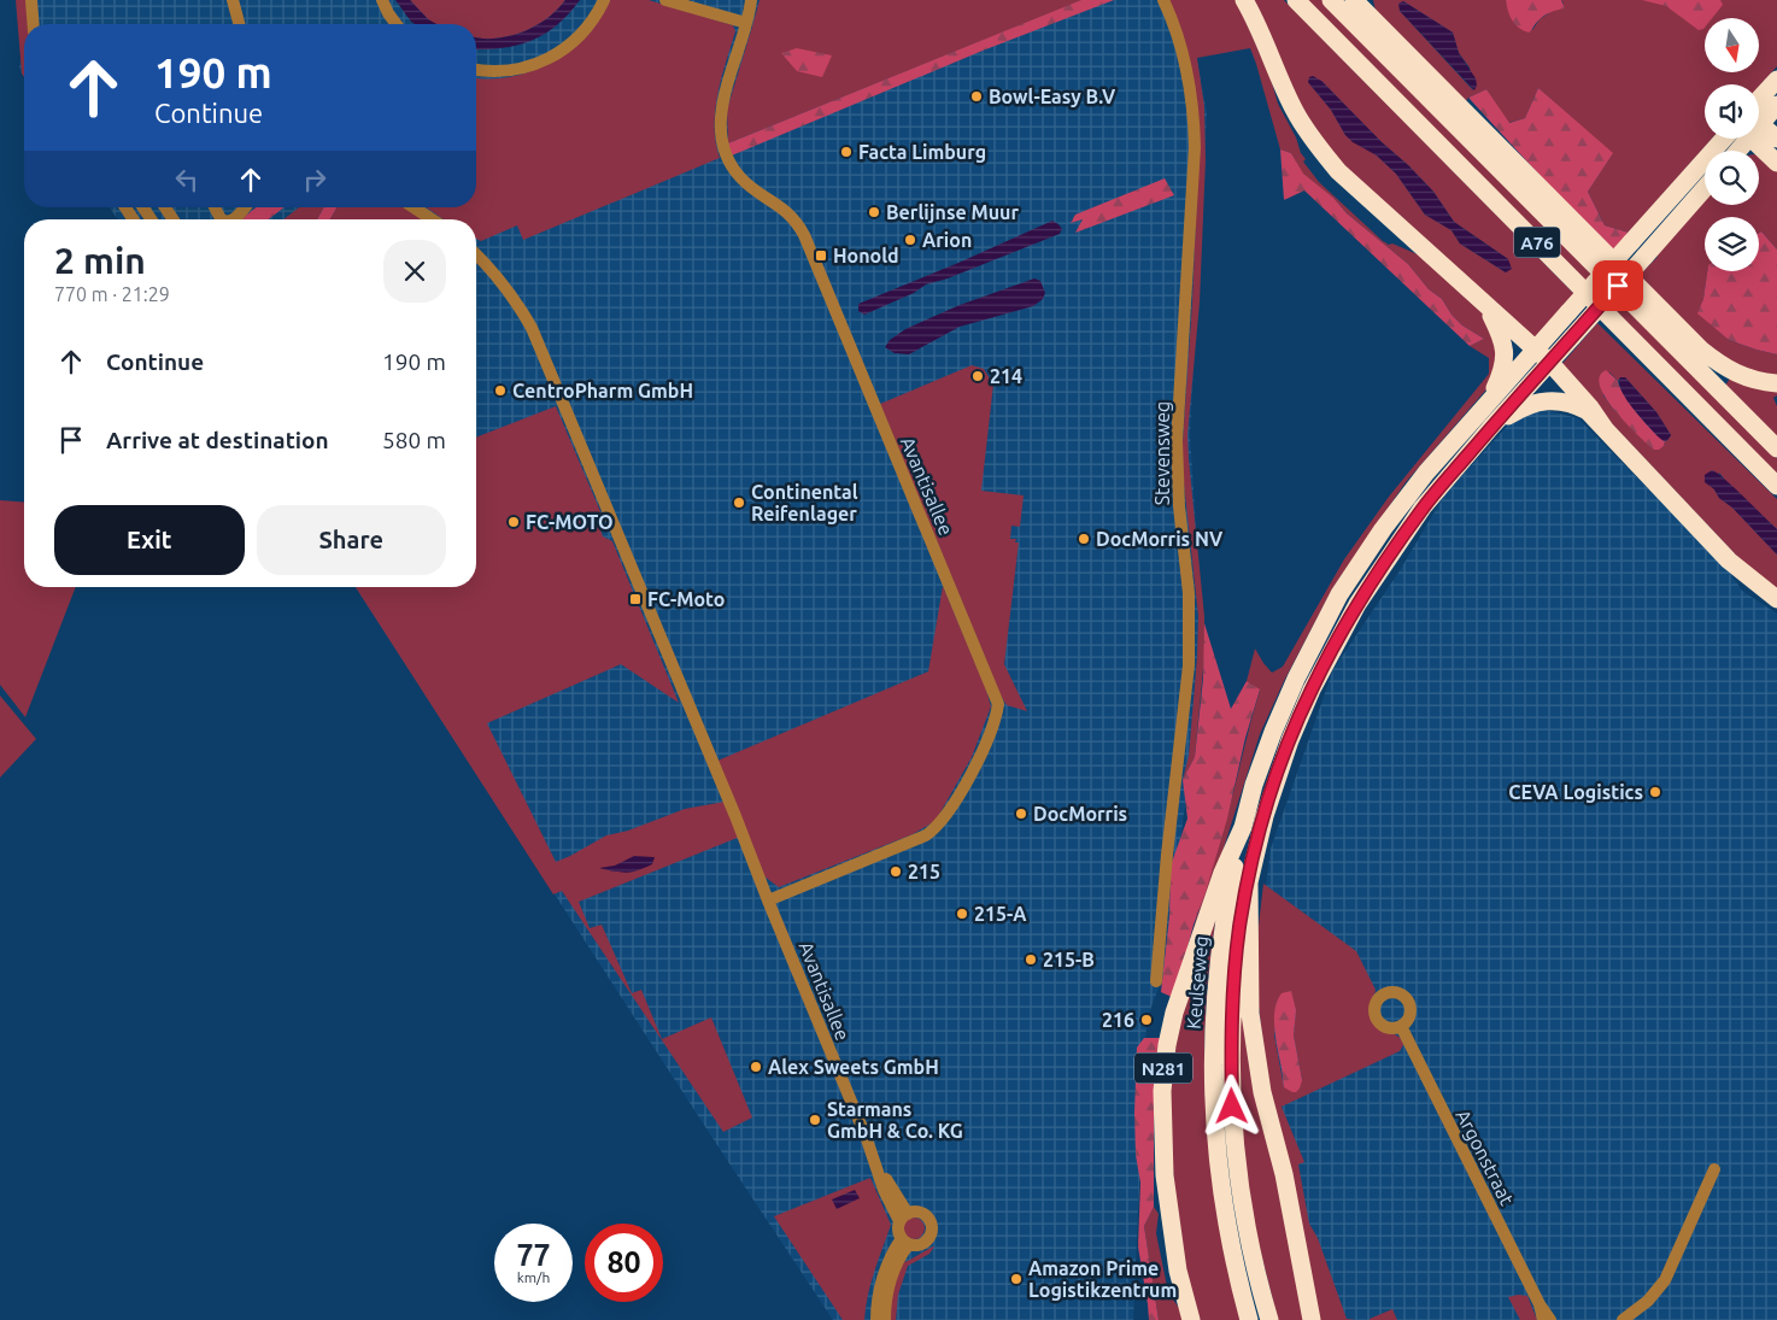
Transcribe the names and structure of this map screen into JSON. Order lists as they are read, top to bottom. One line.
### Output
{"streets":{"highway":["A76","Keulseweg","N281"],"street":["Stevensweg","Avantisallee","Argonstraat"]},"crossings":[["Keulseweg","N281"]],"places":{"other":["Bowl-Easy B.V","Facta Limburg","Berlijnse Muur","Arion","214","CentroPharm GmbH","Continental Reifenlager","FC-MOTO","DocMorris NV","CEVA Logistics","DocMorris","215","215-A","215-B","216","Alex Sweets GmbH","Starmans GmbH & Co. KG","Amazon Prime Logistikzentrum"],"transit":["Honold","FC-Moto"]},"north":"bottom","page":{"turn":["190 m","Continue"],"heading":["2 min","770 m · 21:29"],"list":[{"name":"Continue","value":"190 m"},{"name":"Arrive at destination","value":"580 m"}],"buttons":["Exit","Share"],"speed":"77 km/h","limit":"80"}}
